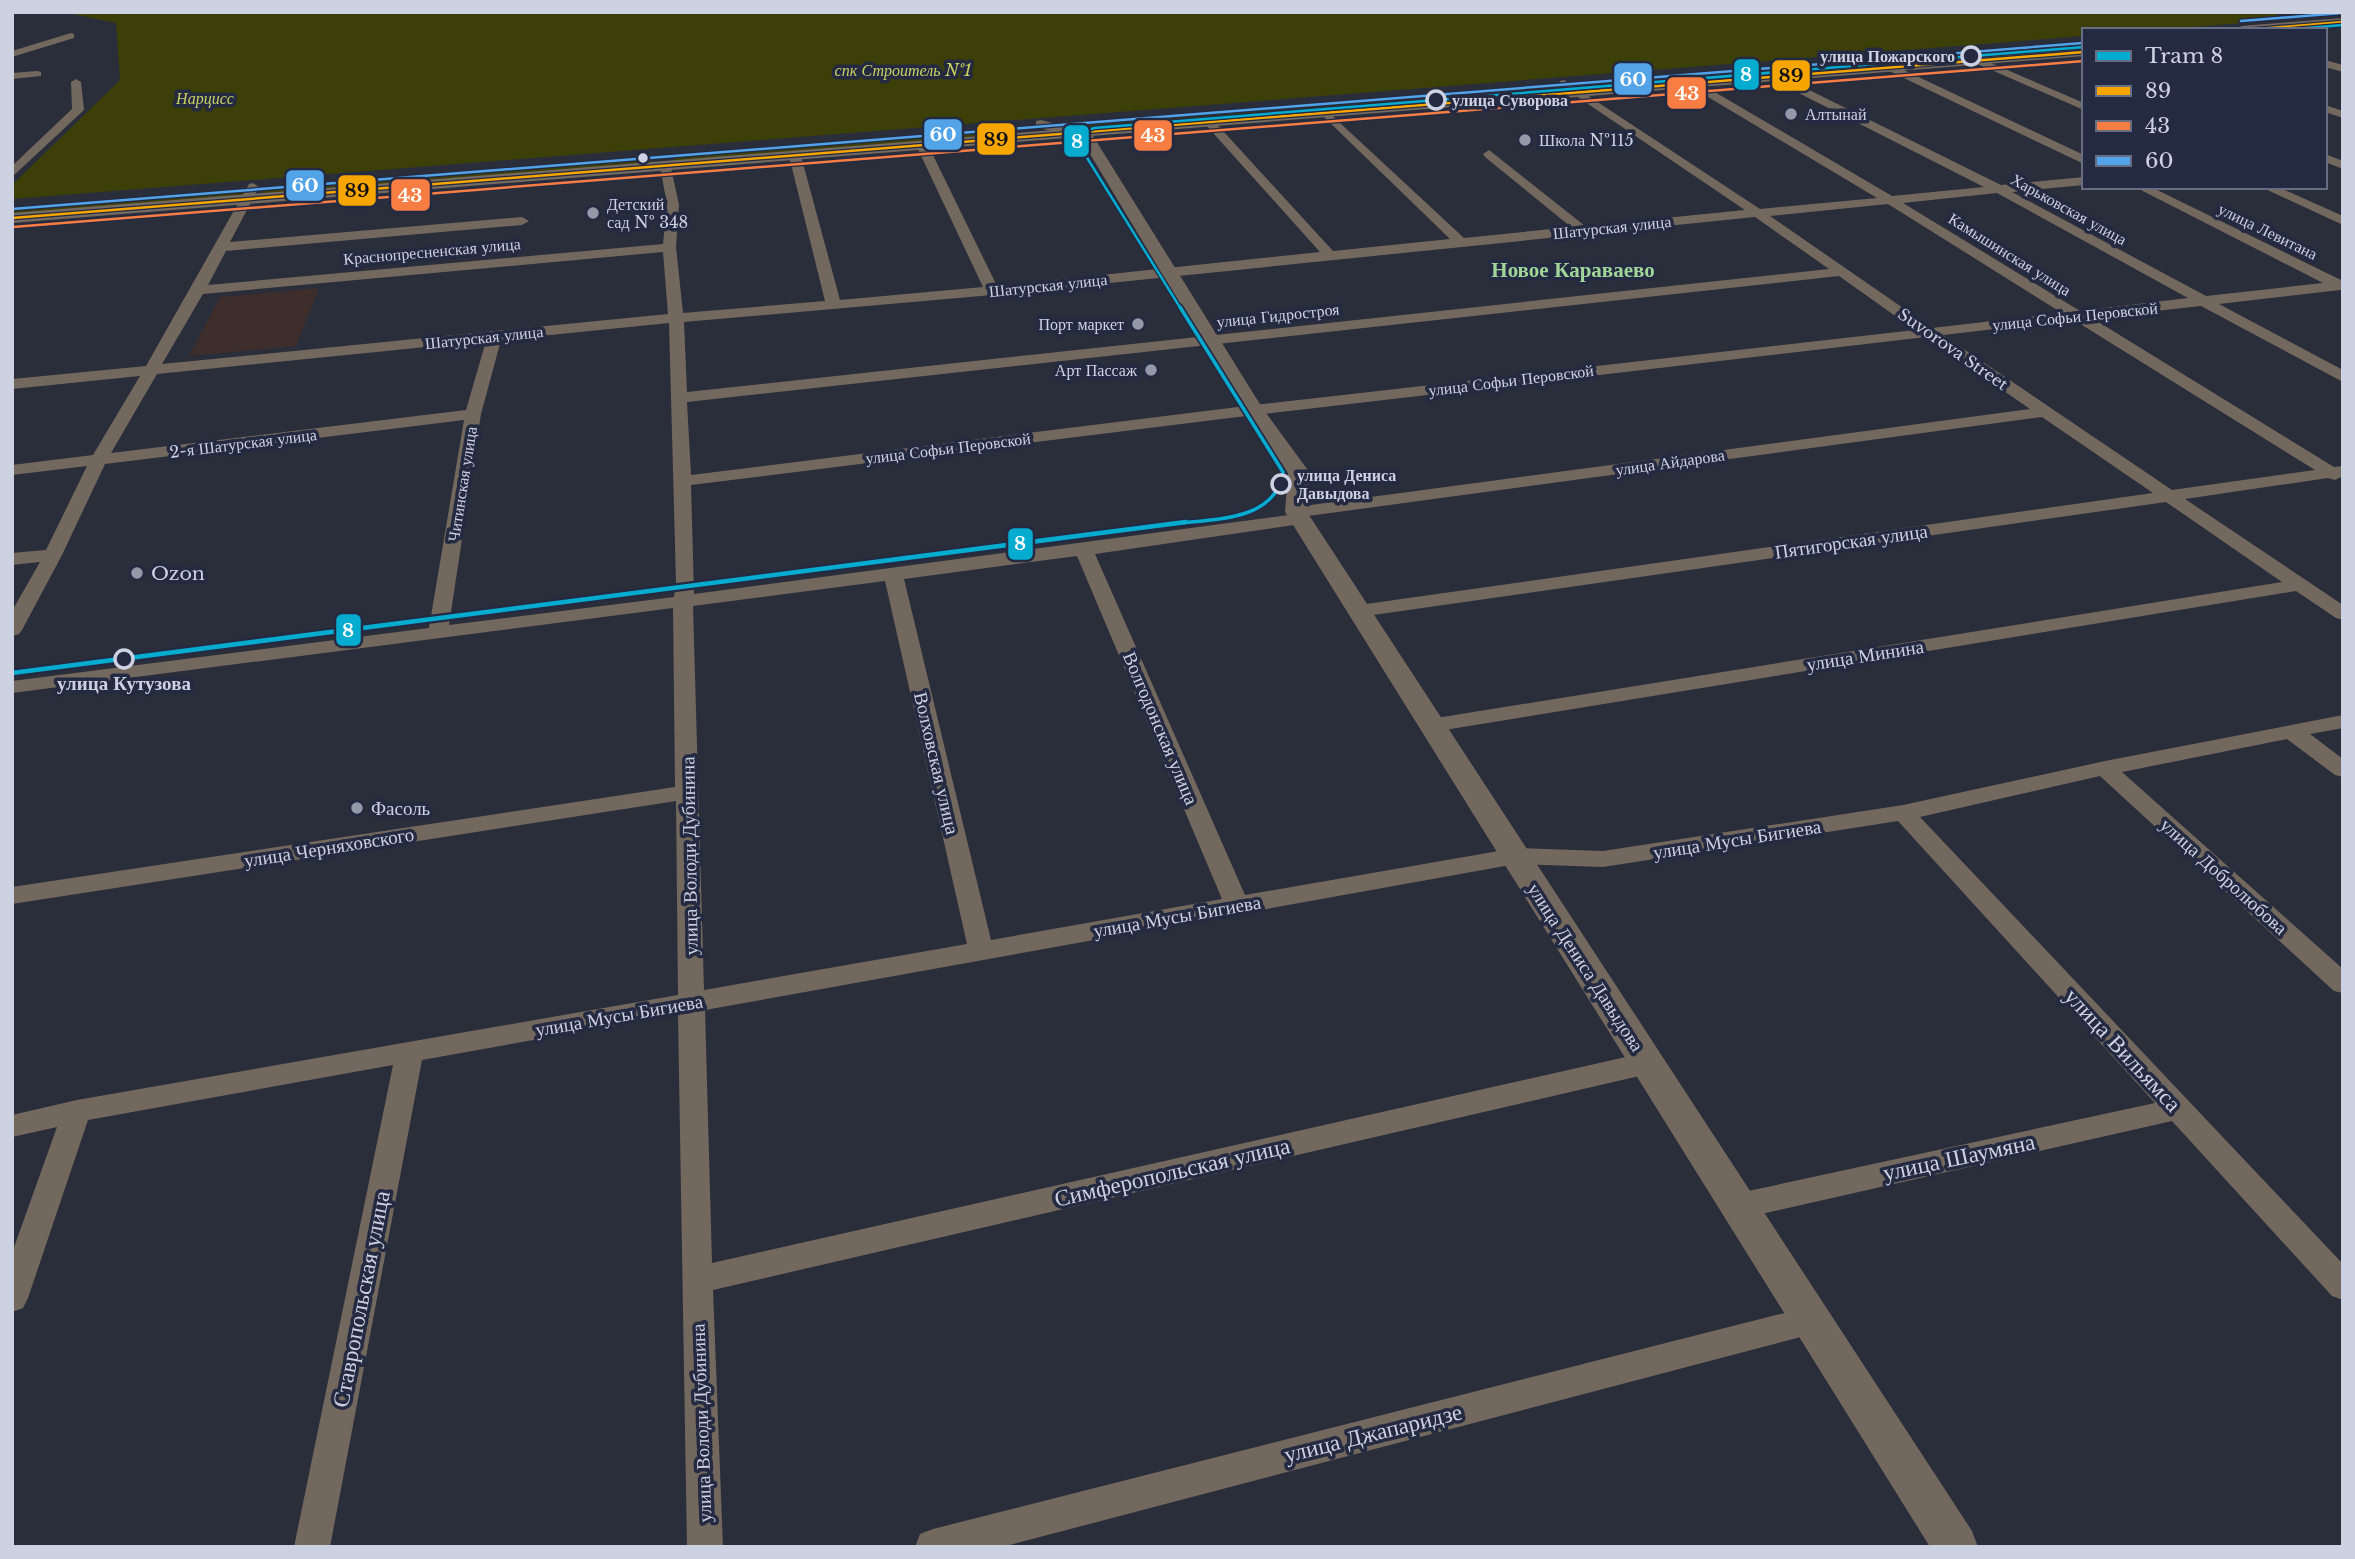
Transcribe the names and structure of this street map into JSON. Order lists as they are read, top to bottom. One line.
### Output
{"streets":{"street":["Харьковская улица","Шатурская улица","улица Левитана","Краснопресненская улица","Камышинская улица","улица Гидростроя","улица Софьи Перовской","Suvorova Street","2-я Шатурская улица","улица Айдарова","Читинская улица","Пятигорская улица","улица Минина","Волгодонская улица","Волховская улица","улица Мусы Бигиева","улица Черняховского","улица Володи Дубинина","улица Добролюбова","улица Дениса Давыдова","улица Вильямса","улица Шаумяна","Симферопольская улица","Ставропольская улица","улица Джапаридзе"]},"crossings":[["Харьковская улица","Шатурская улица"],["Харьковская улица","улица Софьи Перовской"],["Шатурская улица","Камышинская улица"],["Шатурская улица","Suvorova Street"],["Шатурская улица","Читинская улица"],["Шатурская улица","улица Володи Дубинина"],["улица Левитана","улица Софьи Перовской"],["Краснопресненская улица","улица Володи Дубинина"],["Камышинская улица","улица Софьи Перовской"],["Камышинская улица","Пятигорская улица"],["улица Гидростроя","Suvorova Street"],["улица Гидростроя","улица Володи Дубинина"],["улица Софьи Перовской","Suvorova Street"],["улица Софьи Перовской","улица Володи Дубинина"],["Suvorova Street","улица Айдарова"],["Suvorova Street","Пятигорская улица"],["Suvorova Street","улица Минина"],["2-я Шатурская улица","Читинская улица"],["улица Айдарова","Читинская улица"],["улица Айдарова","Волгодонская улица"],["улица Айдарова","Волховская улица"],["улица Айдарова","улица Володи Дубинина"],["улица Айдарова","улица Дениса Давыдова"],["Пятигорская улица","улица Дениса Давыдова"],["улица Минина","улица Дениса Давыдова"],["Волгодонская улица","улица Мусы Бигиева"],["Волховская улица","улица Мусы Бигиева"],["улица Мусы Бигиева","улица Володи Дубинина"],["улица Мусы Бигиева","улица Добролюбова"],["улица Мусы Бигиева","улица Дениса Давыдова"],["улица Мусы Бигиева","улица Вильямса"],["улица Мусы Бигиева","Ставропольская улица"],["улица Черняховского","улица Володи Дубинина"],["улица Володи Дубинина","Симферопольская улица"],["улица Дениса Давыдова","улица Шаумяна"],["улица Дениса Давыдова","Симферопольская улица"],["улица Дениса Давыдова","улица Джапаридзе"],["улица Вильямса","улица Шаумяна"]],"districts":["Новое Караваево"],"parks":["спк Строитель №1","Нарцисс"],"places":["улица Пожарского","улица Суворова","Алтынай","Школа №115","Детский сад № 348","Порт маркет","Арт Пассаж","улица Дениса Давыдова","Ozon","улица Кутузова","Фасоль"],"lines":["transit line 60","transit line 89","tram line 8","transit line 43"],"legend":["Tram 8","89","43","60"]}
